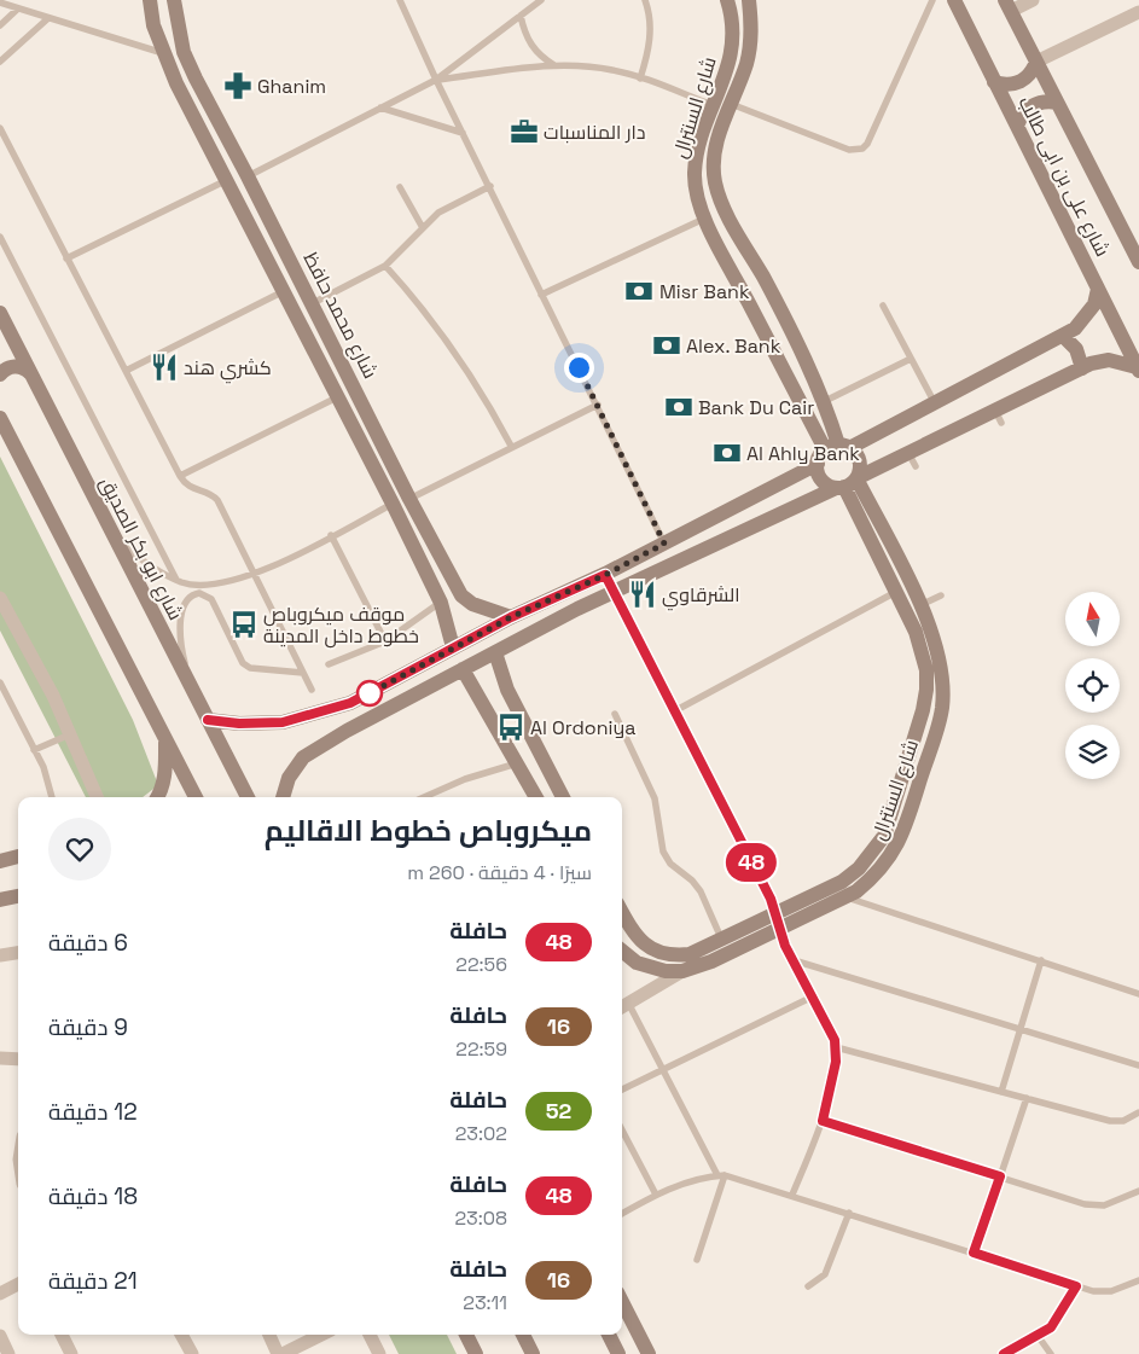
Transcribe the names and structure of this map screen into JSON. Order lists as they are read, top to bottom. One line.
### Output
{"streets":{"street":["شارع السنترال","شارع على بن ابى طالب","شارع محمد حافظ","شارع ابو بكر الصديق"]},"places":{"pharmacy":["Ghanim"],"office":["دار المناسبات"],"bank":["Misr Bank","Alex. Bank","Bank Du Cair","Al Ahly Bank"],"restaurant":["كشري هند","الشرقاوي"],"bus stop":["موقف ميكروباص خطوط داخل المدينة","Al Ordoniya"]},"lines":["bus line 48"],"north":"top","page":{"on_map":"48","heading":["ميكروباص خطوط الاقاليم","سيرًا · 4 دقيقة · 260 m"],"list":[{"mark":"48","name":"حافلة","note":"22:56","value":"6 دقيقة"},{"mark":"16","name":"حافلة","note":"22:59","value":"9 دقيقة"},{"mark":"52","name":"حافلة","note":"23:02","value":"12 دقيقة"},{"mark":"48","name":"حافلة","note":"23:08","value":"18 دقيقة"},{"mark":"16","name":"حافلة","note":"23:11","value":"21 دقيقة"}]}}
